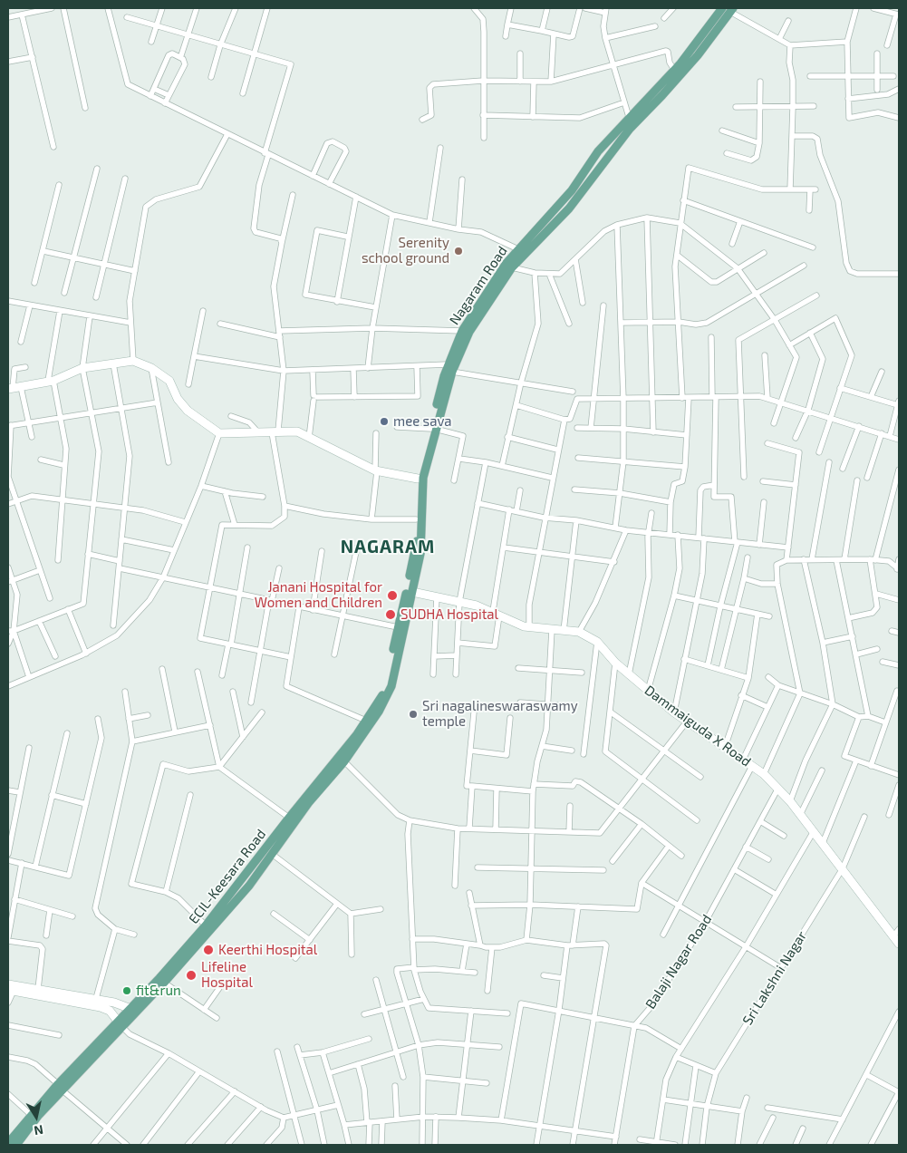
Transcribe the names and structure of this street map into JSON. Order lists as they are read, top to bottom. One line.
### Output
{"streets":{"main road":["Nagaram Road","ECIL-Keesara Road"],"street":["Dammaiguda X Road","Balaji Nagar Road","Sri Lakshni Nagar"]},"crossings":[["Nagaram Road","Dammaiguda X Road"],["Nagaram Road","ECIL-Keesara Road"],["Dammaiguda X Road","ECIL-Keesara Road"],["Dammaiguda X Road","Balaji Nagar Road"],["Dammaiguda X Road","Sri Lakshni Nagar"]],"districts":["NAGARAM"],"places":["Serenity school ground","mee sava","Janani Hospital for Women and Children","SUDHA Hospital","Sri nagalineswaraswamy temple","Keerthi Hospital","Lifeline Hospital","fit&run"],"north":"bottom"}
